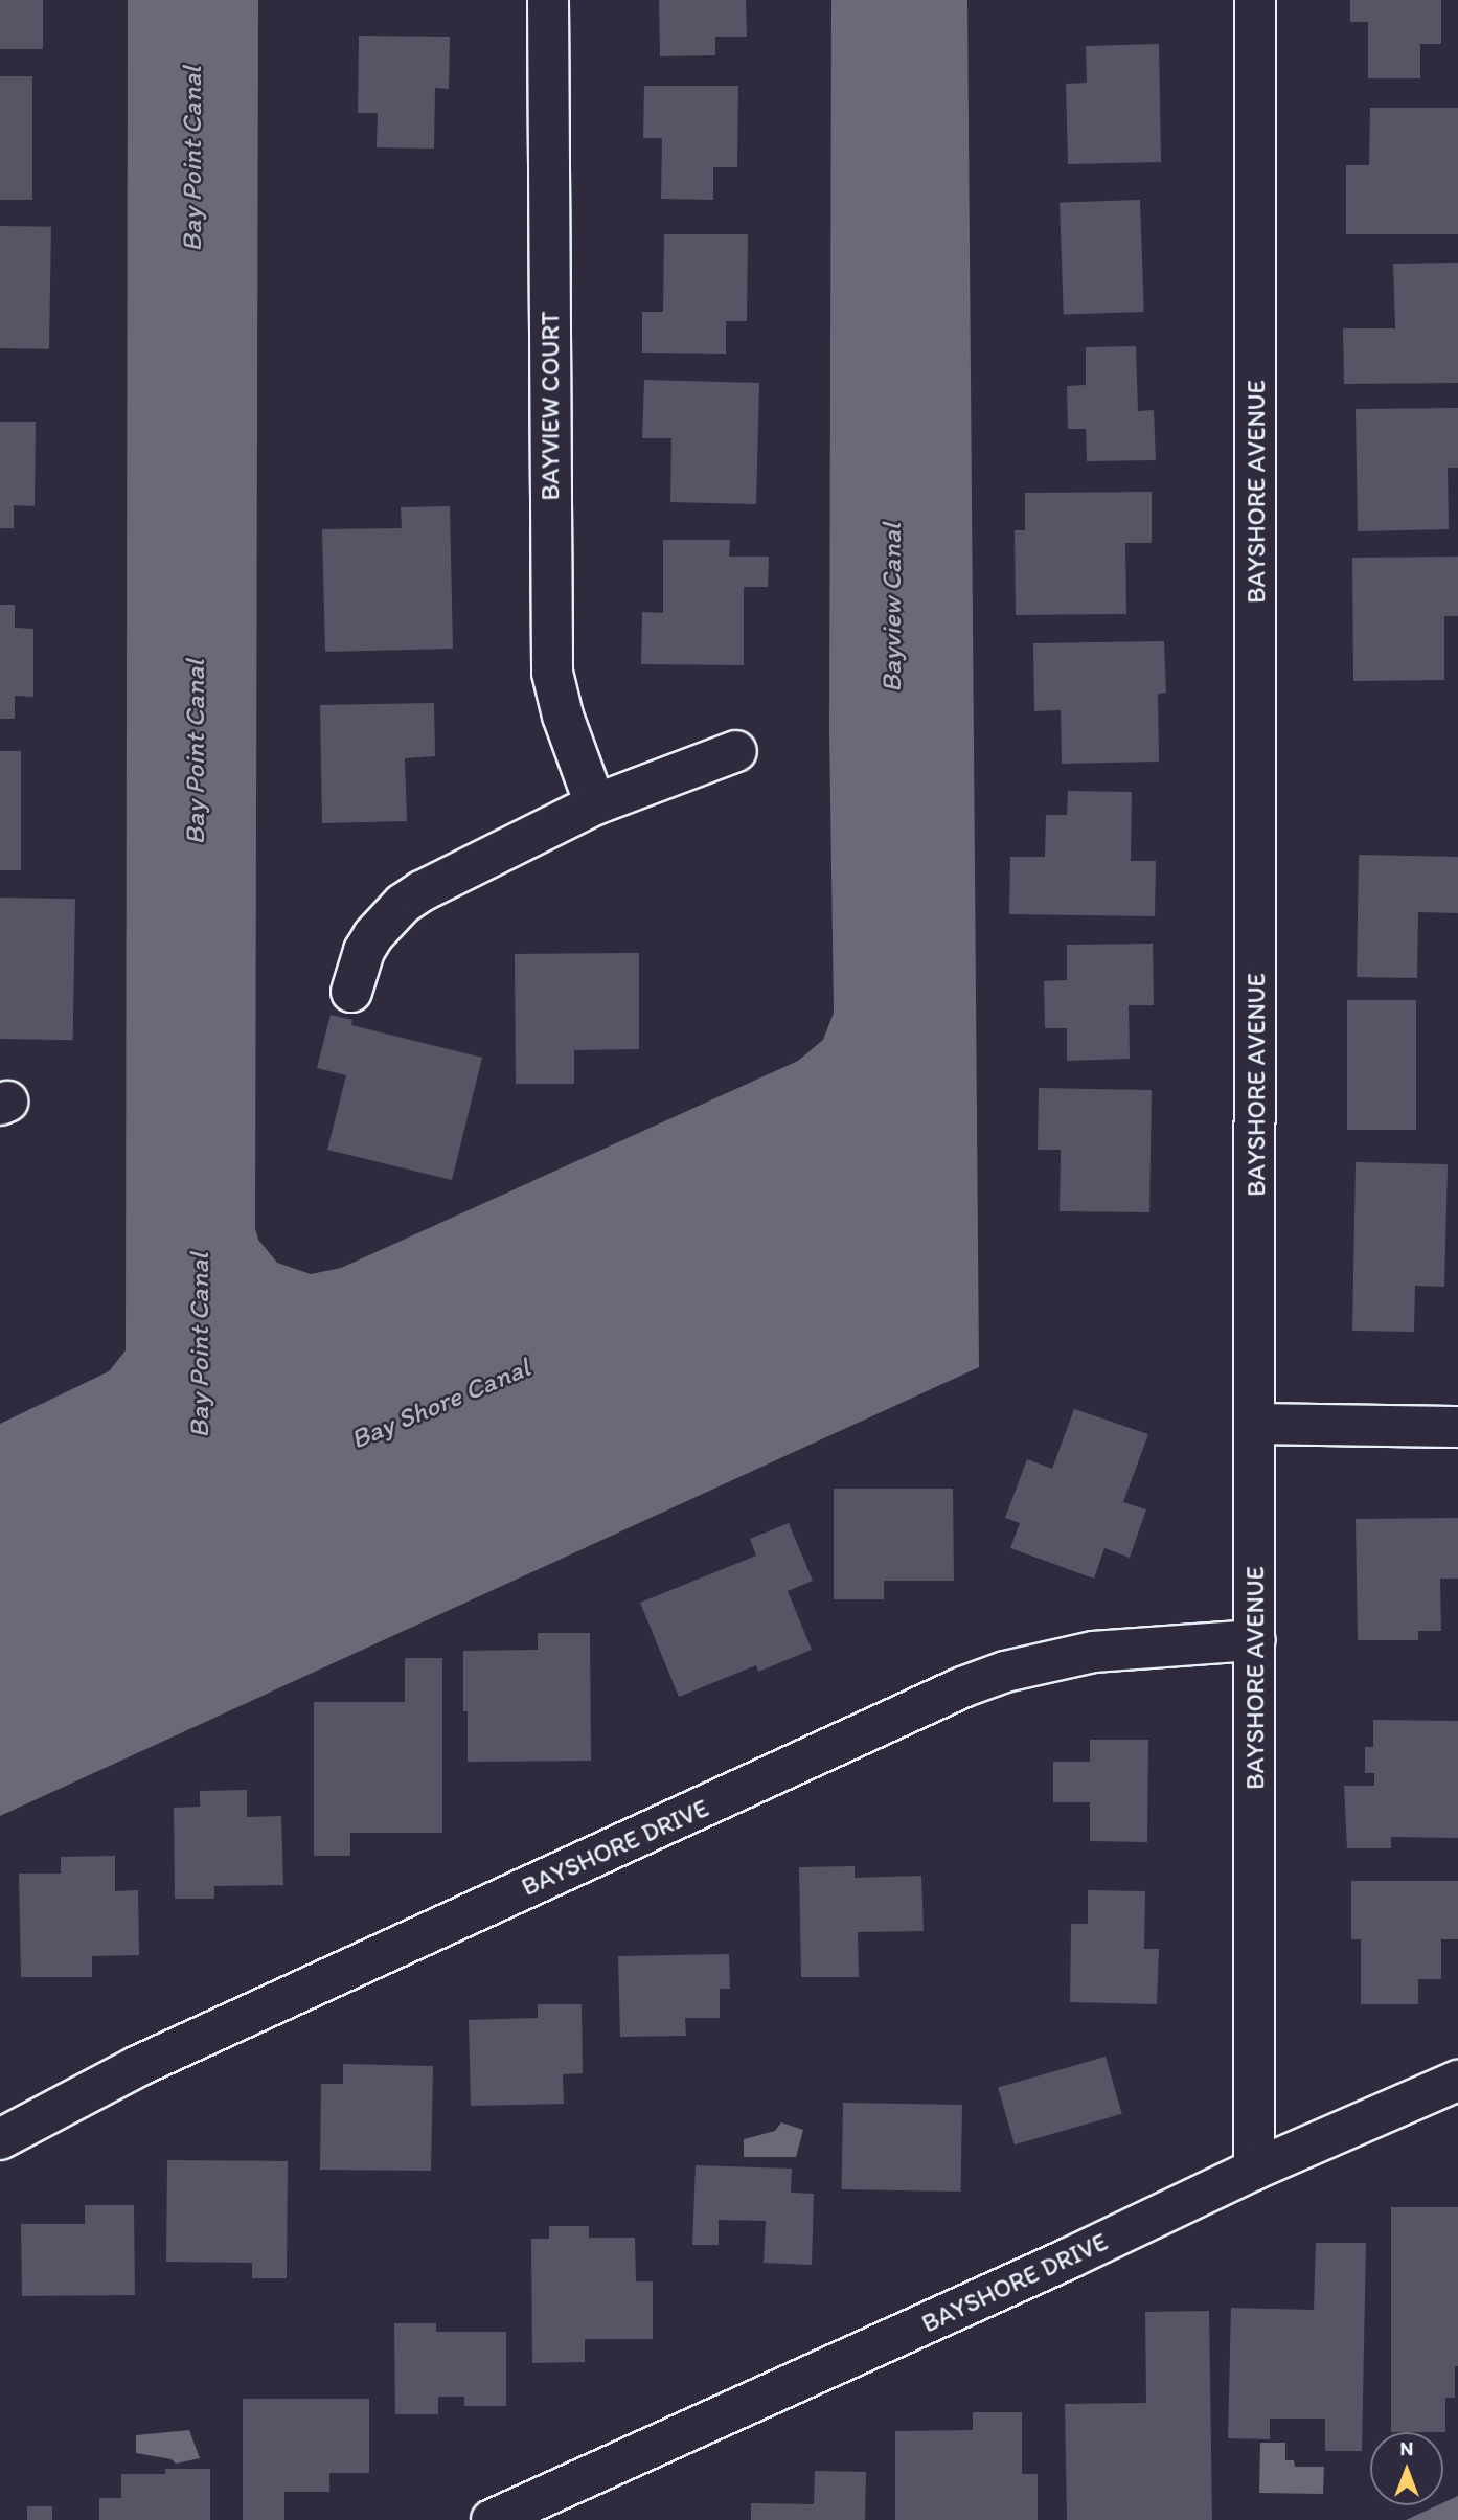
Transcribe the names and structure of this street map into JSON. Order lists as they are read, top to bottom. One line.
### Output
{"streets":{"street":["BAYVIEW COURT","BAYSHORE AVENUE","BAYSHORE DRIVE"]},"crossings":[["BAYSHORE AVENUE","BAYSHORE DRIVE"]],"water":["Bay Point Canal","Bayview Canal","Bay Shore Canal"],"north":"top"}
